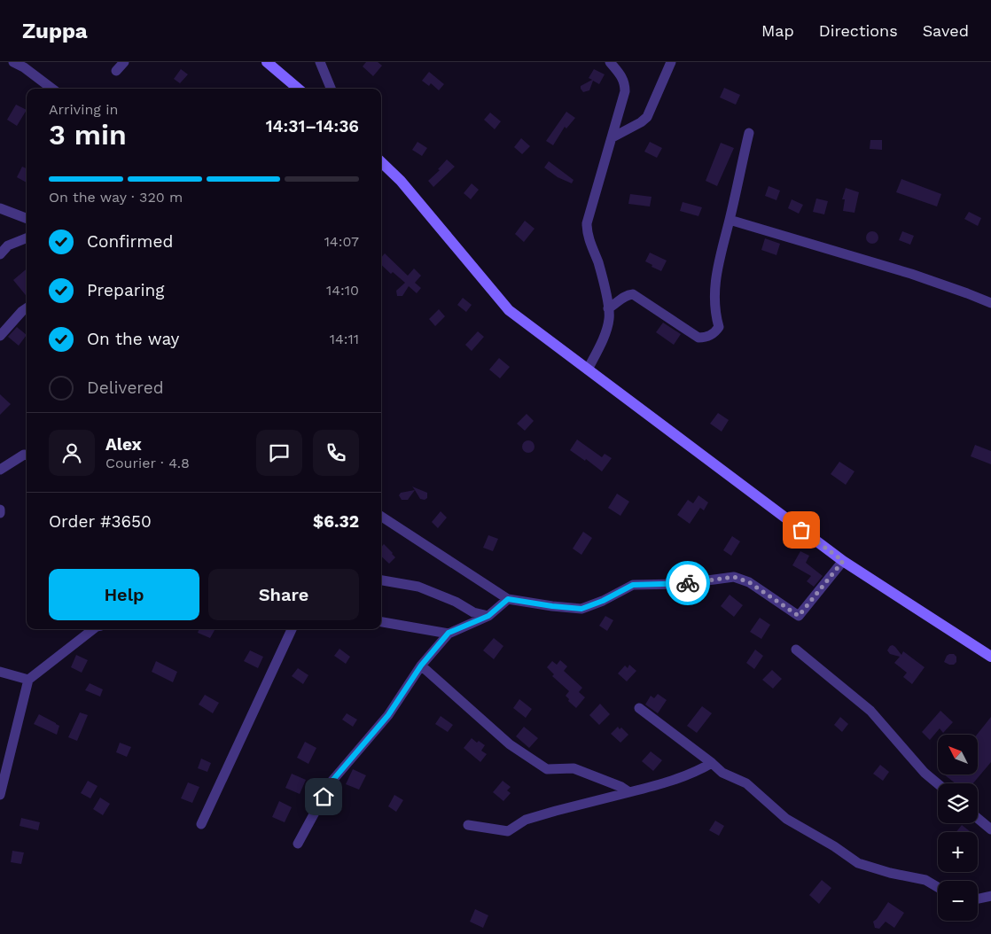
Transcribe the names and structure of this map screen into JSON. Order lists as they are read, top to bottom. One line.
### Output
{"north":"top left","page":{"header":"Zuppa","nav":["Map","Directions","Saved"],"heading":["3 min","Arriving in","14:31–14:36"],"panel":["Alex","Courier · 4.8","Order #3650","$6.32"],"bar":"On the way · 320 m","list":[["Confirmed","14:07"],["Preparing","14:10"],["On the way","14:11"],"Delivered"],"buttons":["Help","Share"],"map_buttons":["+","−"]}}
